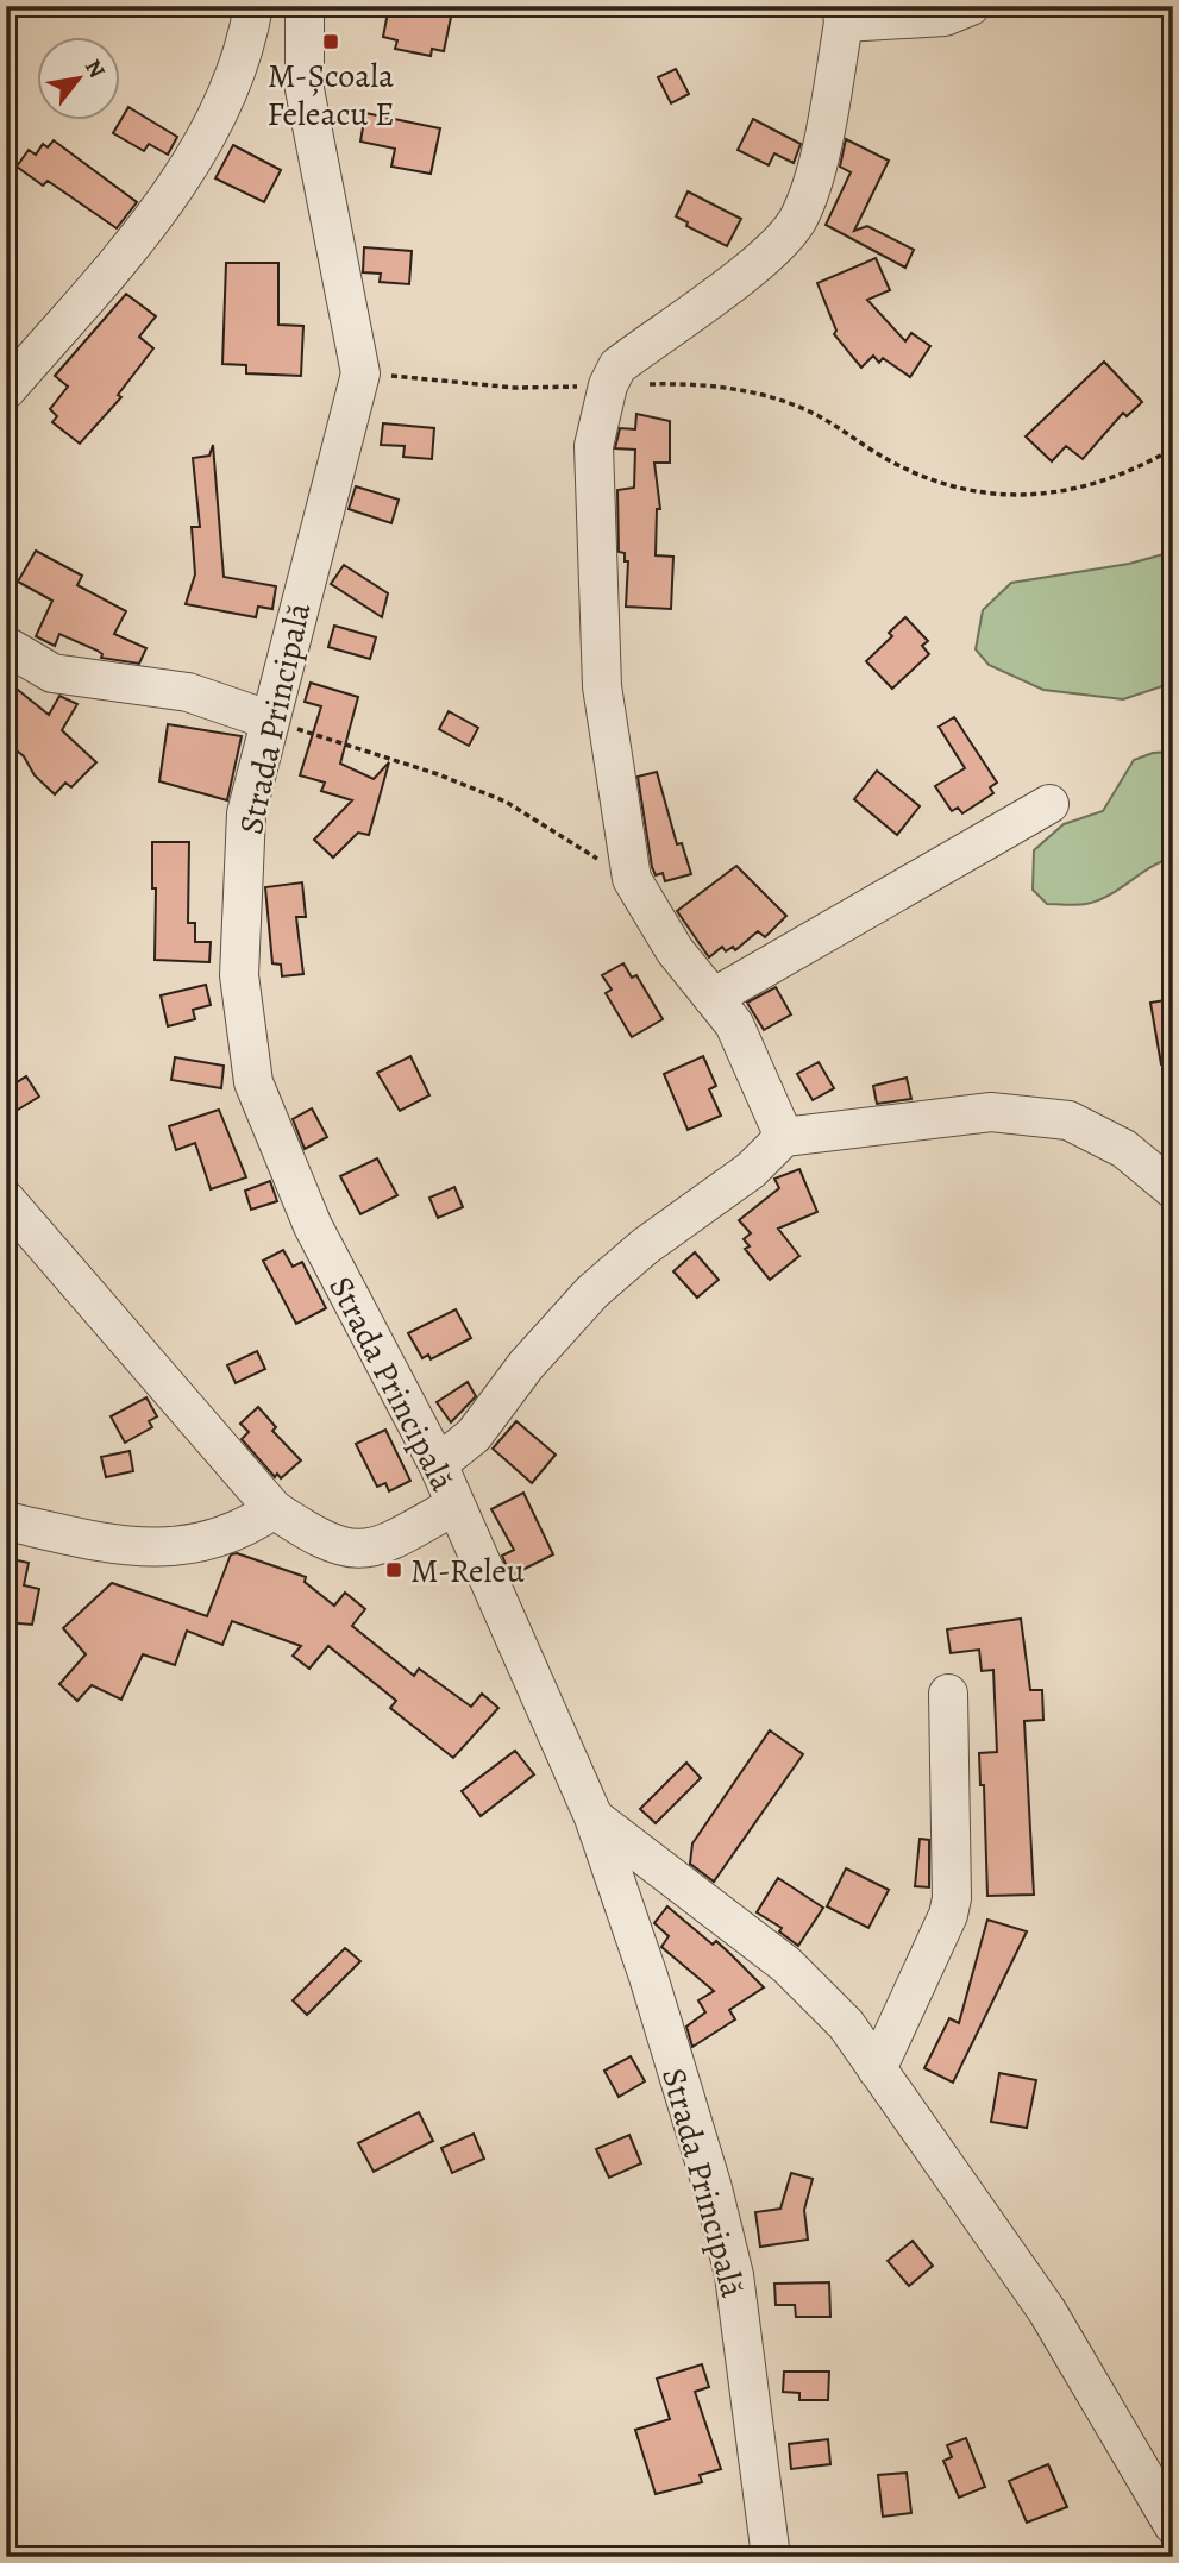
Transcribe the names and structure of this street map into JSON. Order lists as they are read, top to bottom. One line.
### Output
{"streets":{"street":["Strada Principală"]},"places":{"transit":["M-Școala Feleacu E","M-Releu"]},"north":"top right"}
